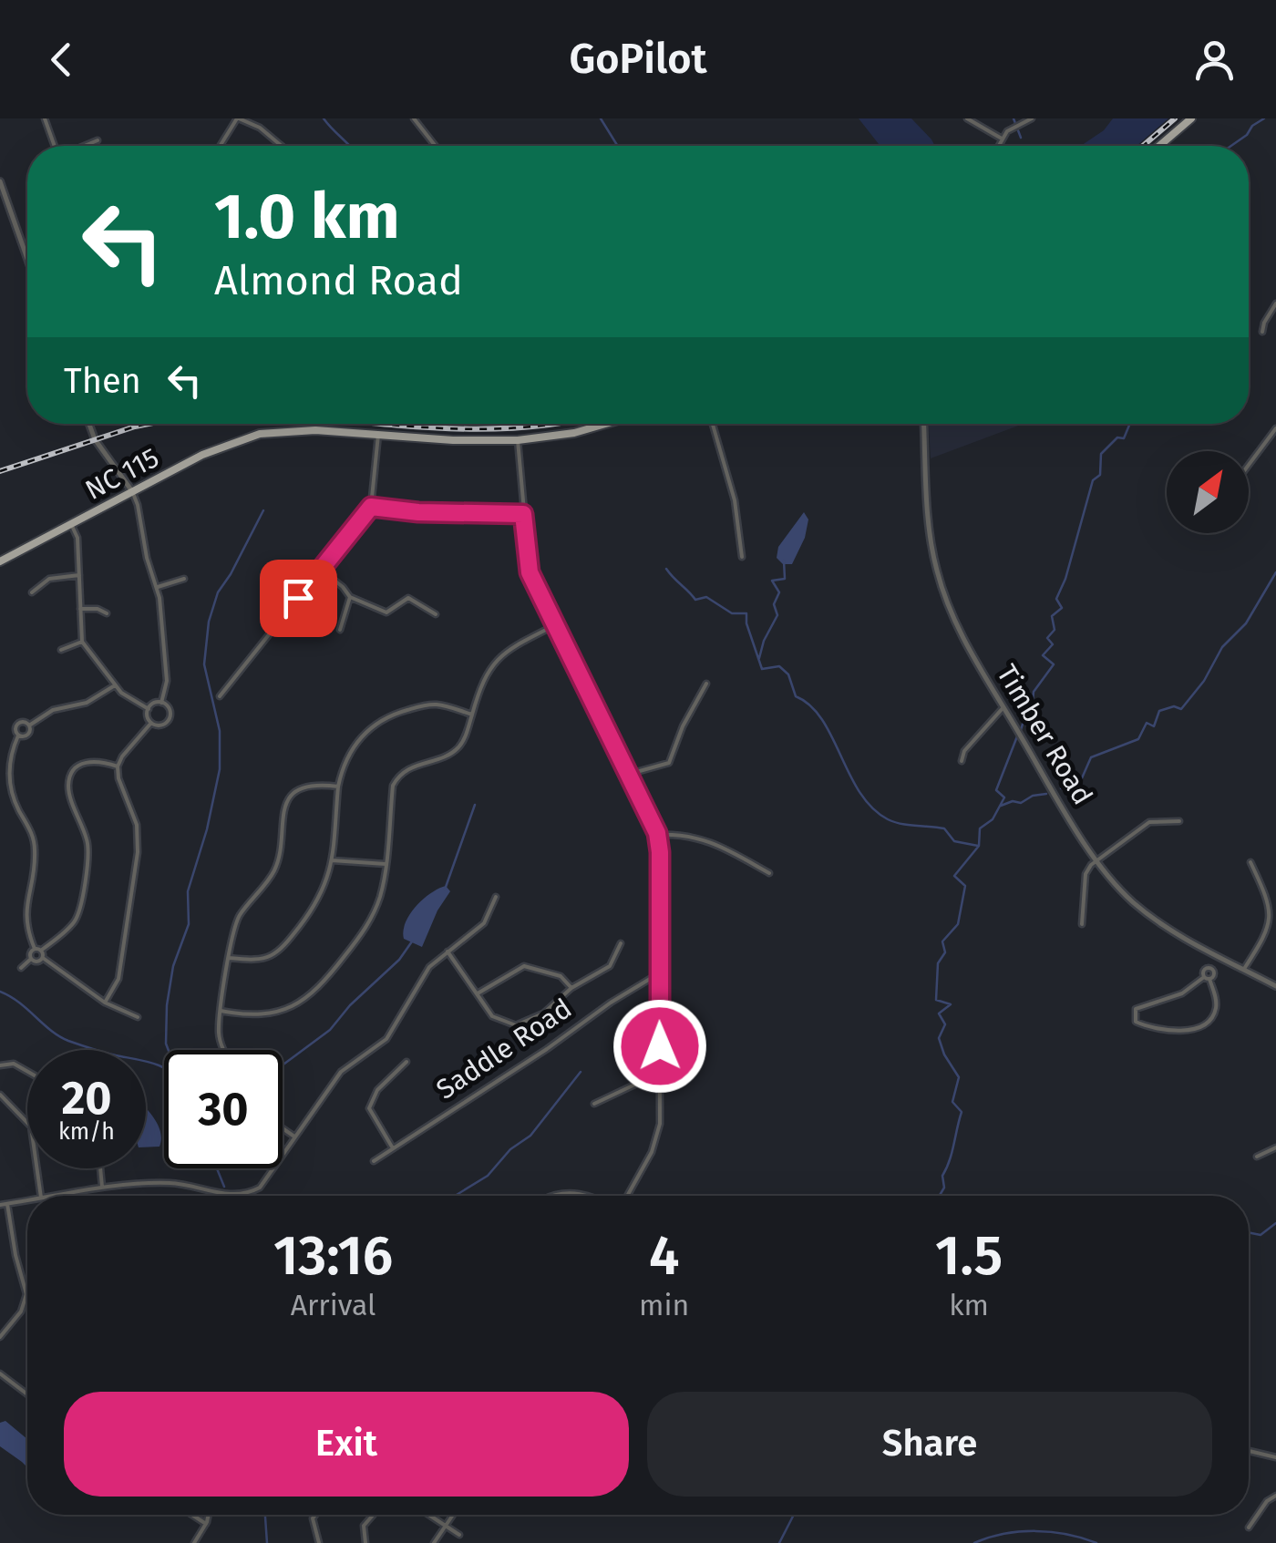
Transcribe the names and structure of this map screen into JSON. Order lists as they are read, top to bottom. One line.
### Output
{"streets":{"main road":["NC 115"],"street":["Timber Road","Saddle Road"]},"north":"top right","page":{"header":"GoPilot","turn":["1.0 km","Almond Road"],"then":"Then","speed":"20 km/h","limit":"30","eta":["13:16","Arrival","4","min","1.5","km"],"buttons":["Exit","Share"]}}
